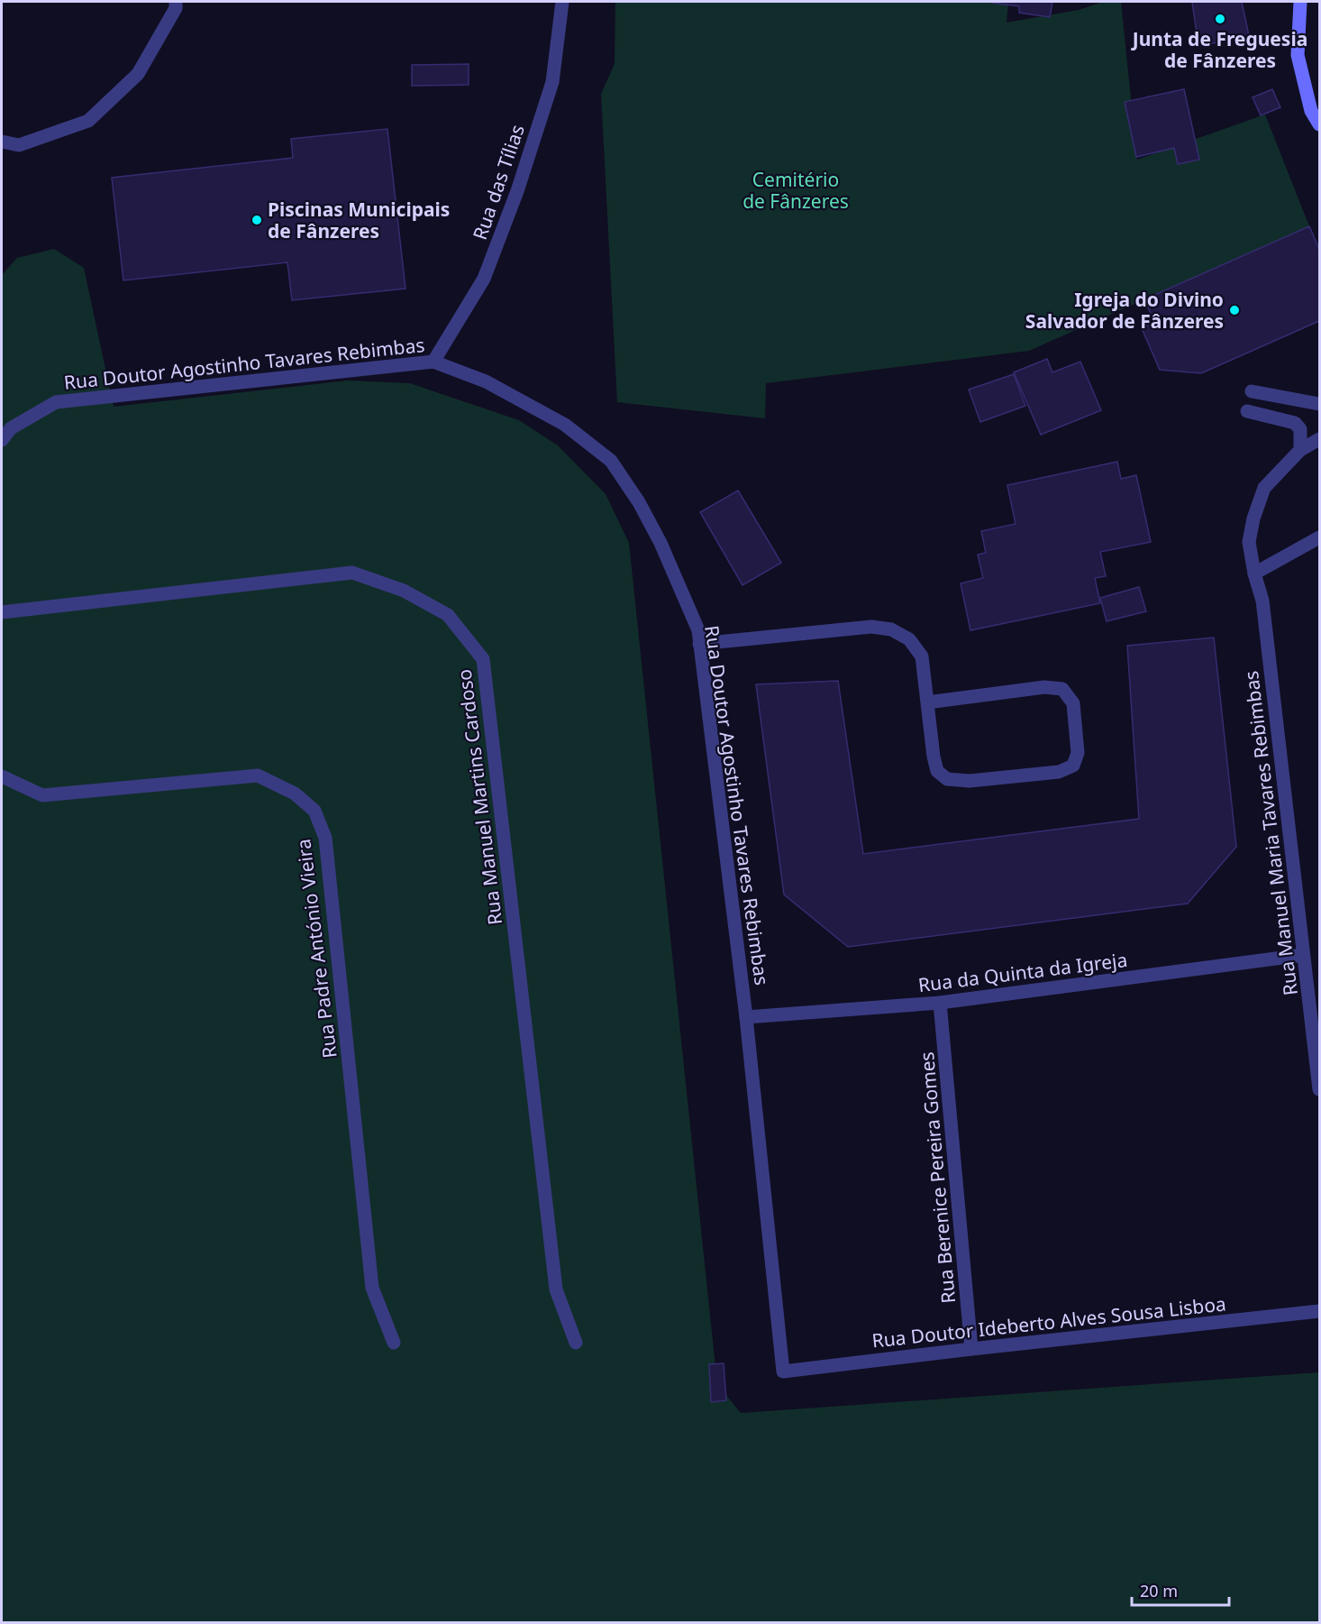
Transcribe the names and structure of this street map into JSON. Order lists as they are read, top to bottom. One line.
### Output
{"streets":{"street":["Rua das Tílias","Rua Doutor Agostinho Tavares Rebimbas","Rua Manuel Martins Cardoso","Rua Manuel Maria Tavares Rebimbas","Rua Padre António Vieira","Rua da Quinta da Igreja","Rua Berenice Pereira Gomes","Rua Doutor Ideberto Alves Sousa Lisboa"]},"crossings":[["Rua das Tílias","Rua Doutor Agostinho Tavares Rebimbas"],["Rua Doutor Agostinho Tavares Rebimbas","Rua da Quinta da Igreja"],["Rua Doutor Agostinho Tavares Rebimbas","Rua Doutor Ideberto Alves Sousa Lisboa"],["Rua Manuel Maria Tavares Rebimbas","Rua da Quinta da Igreja"],["Rua da Quinta da Igreja","Rua Berenice Pereira Gomes"],["Rua Berenice Pereira Gomes","Rua Doutor Ideberto Alves Sousa Lisboa"]],"parks":["Cemitério de Fânzeres"],"places":["Junta de Freguesia de Fânzeres","Piscinas Municipais de Fânzeres","Igreja do Divino Salvador de Fânzeres"],"scale_bar":"20 m"}
